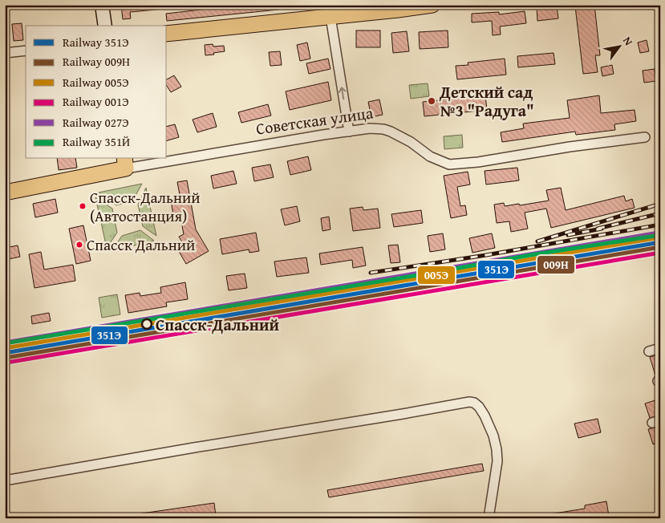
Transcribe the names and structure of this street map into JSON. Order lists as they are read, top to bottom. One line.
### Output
{"streets":{"main road":["Советская улица"]},"places":["Детский сад №3 \"Радуга\"","Спасск-Дальний (Автостанция)","Спасск Дальний","Спасск-Дальний"],"lines":["rail line 027Э","rail line 351Й","rail line 005Э","rail line 351Э","rail line 009Н","rail line 001Э"],"legend":["Railway 351Э","Railway 009Н","Railway 005Э","Railway 001Э","Railway 027Э","Railway 351Й"],"north":"top right"}
